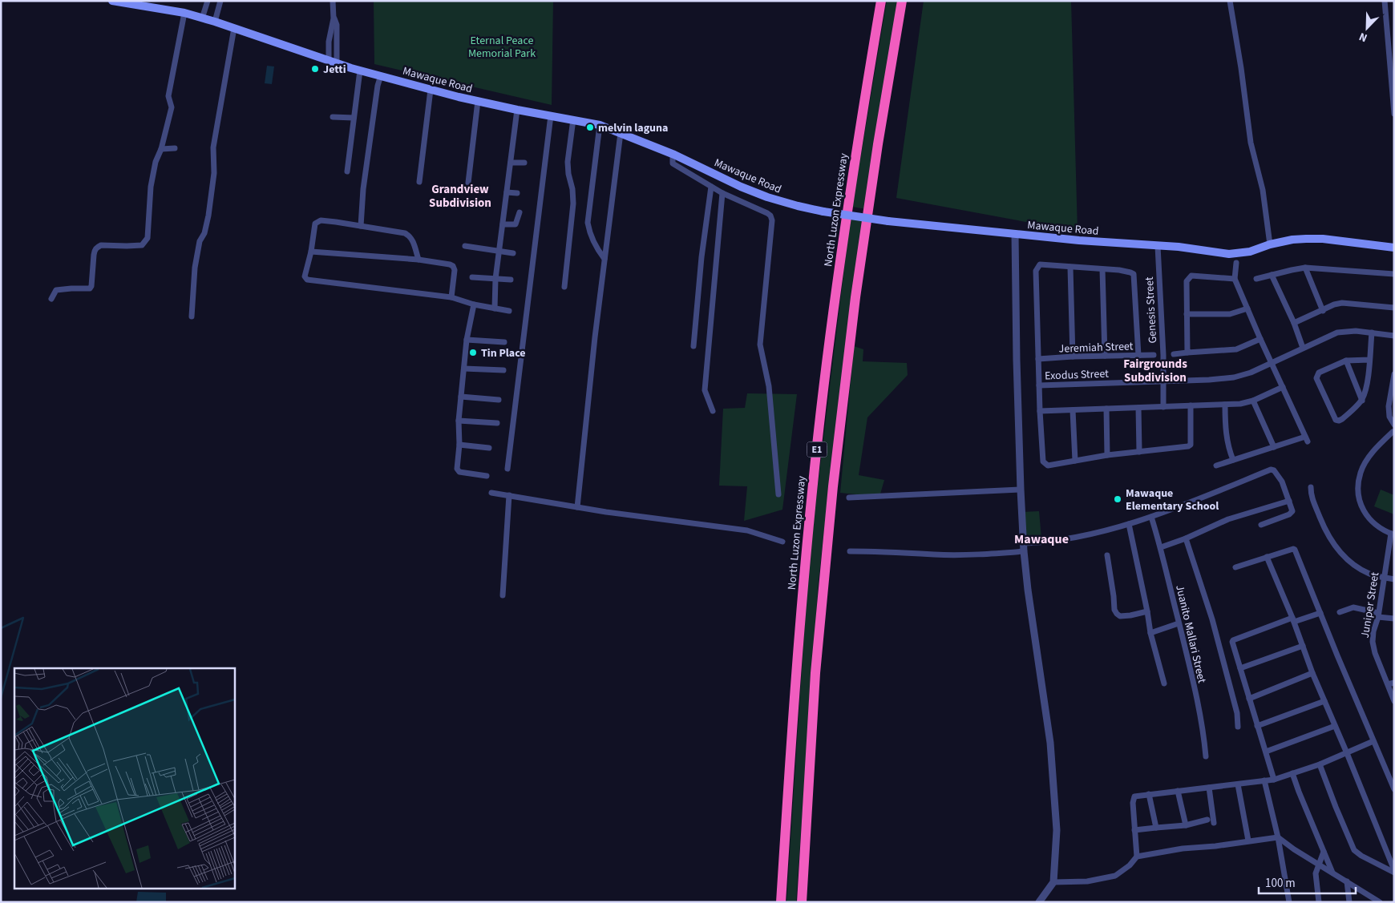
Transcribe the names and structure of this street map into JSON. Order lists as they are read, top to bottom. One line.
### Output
{"streets":{"highway":["North Luzon Expressway","E1"],"main road":["Mawaque Road"],"street":["Genesis Street","Jeremiah Street","Exodus Street","Juniper Street","Juanito Mallari Street"]},"crossings":[["Mawaque Road","Genesis Street"],["Genesis Street","Exodus Street"]],"districts":["Grandview Subdivision","Fairgrounds Subdivision","Mawaque"],"parks":["Eternal Peace Memorial Park"],"places":["Jetti","melvin laguna","Tin Place","Mawaque Elementary School"],"scale_bar":"100 m","north":"bottom left"}
